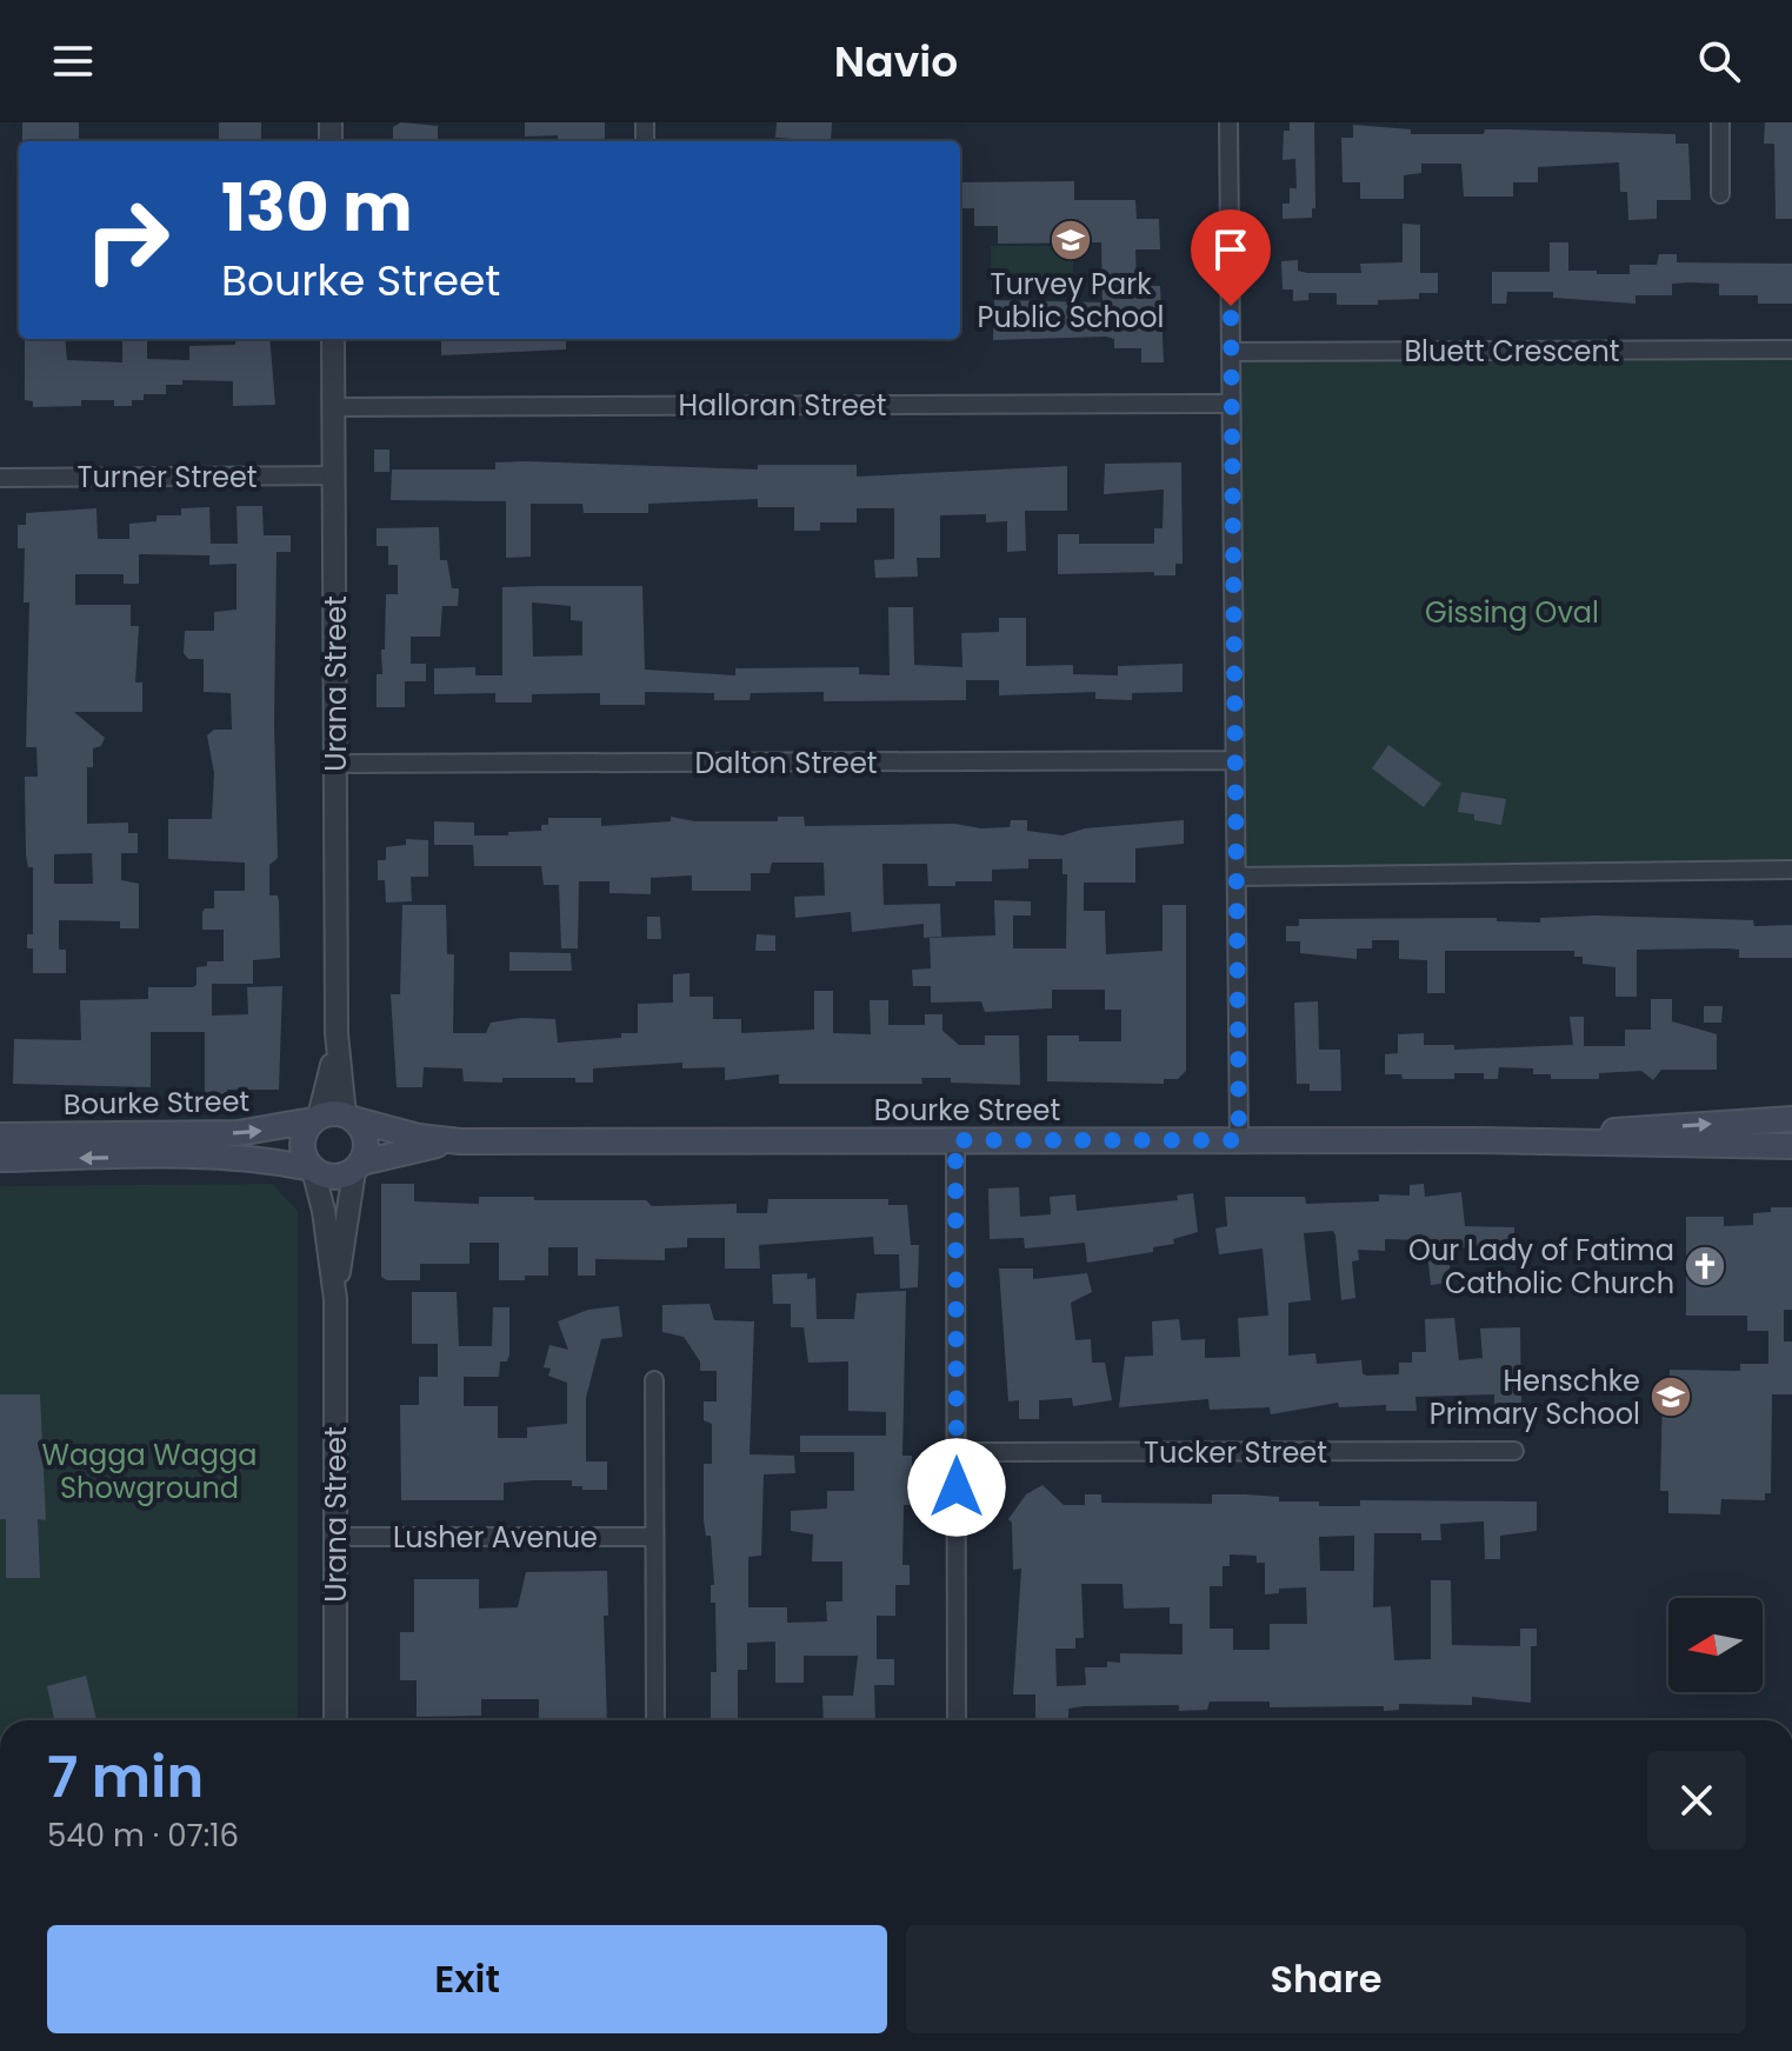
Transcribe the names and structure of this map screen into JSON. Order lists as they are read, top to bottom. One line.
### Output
{"streets":{"main road":["Bourke Street"],"street":["Bluett Crescent","Halloran Street","Turner Street","Urana Street","Dalton Street","Tucker Street","Lusher Avenue"]},"crossings":[["Halloran Street","Urana Street"],["Turner Street","Urana Street"],["Urana Street","Dalton Street"],["Urana Street","Bourke Street"],["Urana Street","Lusher Avenue"]],"parks":["Gissing Oval","Wagga Wagga Showground"],"places":{"school or university":["Turvey Park Public School","Henschke Primary School"],"church":["Our Lady of Fatima Catholic Church"]},"north":"left","page":{"header":"Navio","turn":["130 m","Bourke Street"],"heading":["7 min","540 m · 07:16"],"buttons":["Exit","Share"]}}
